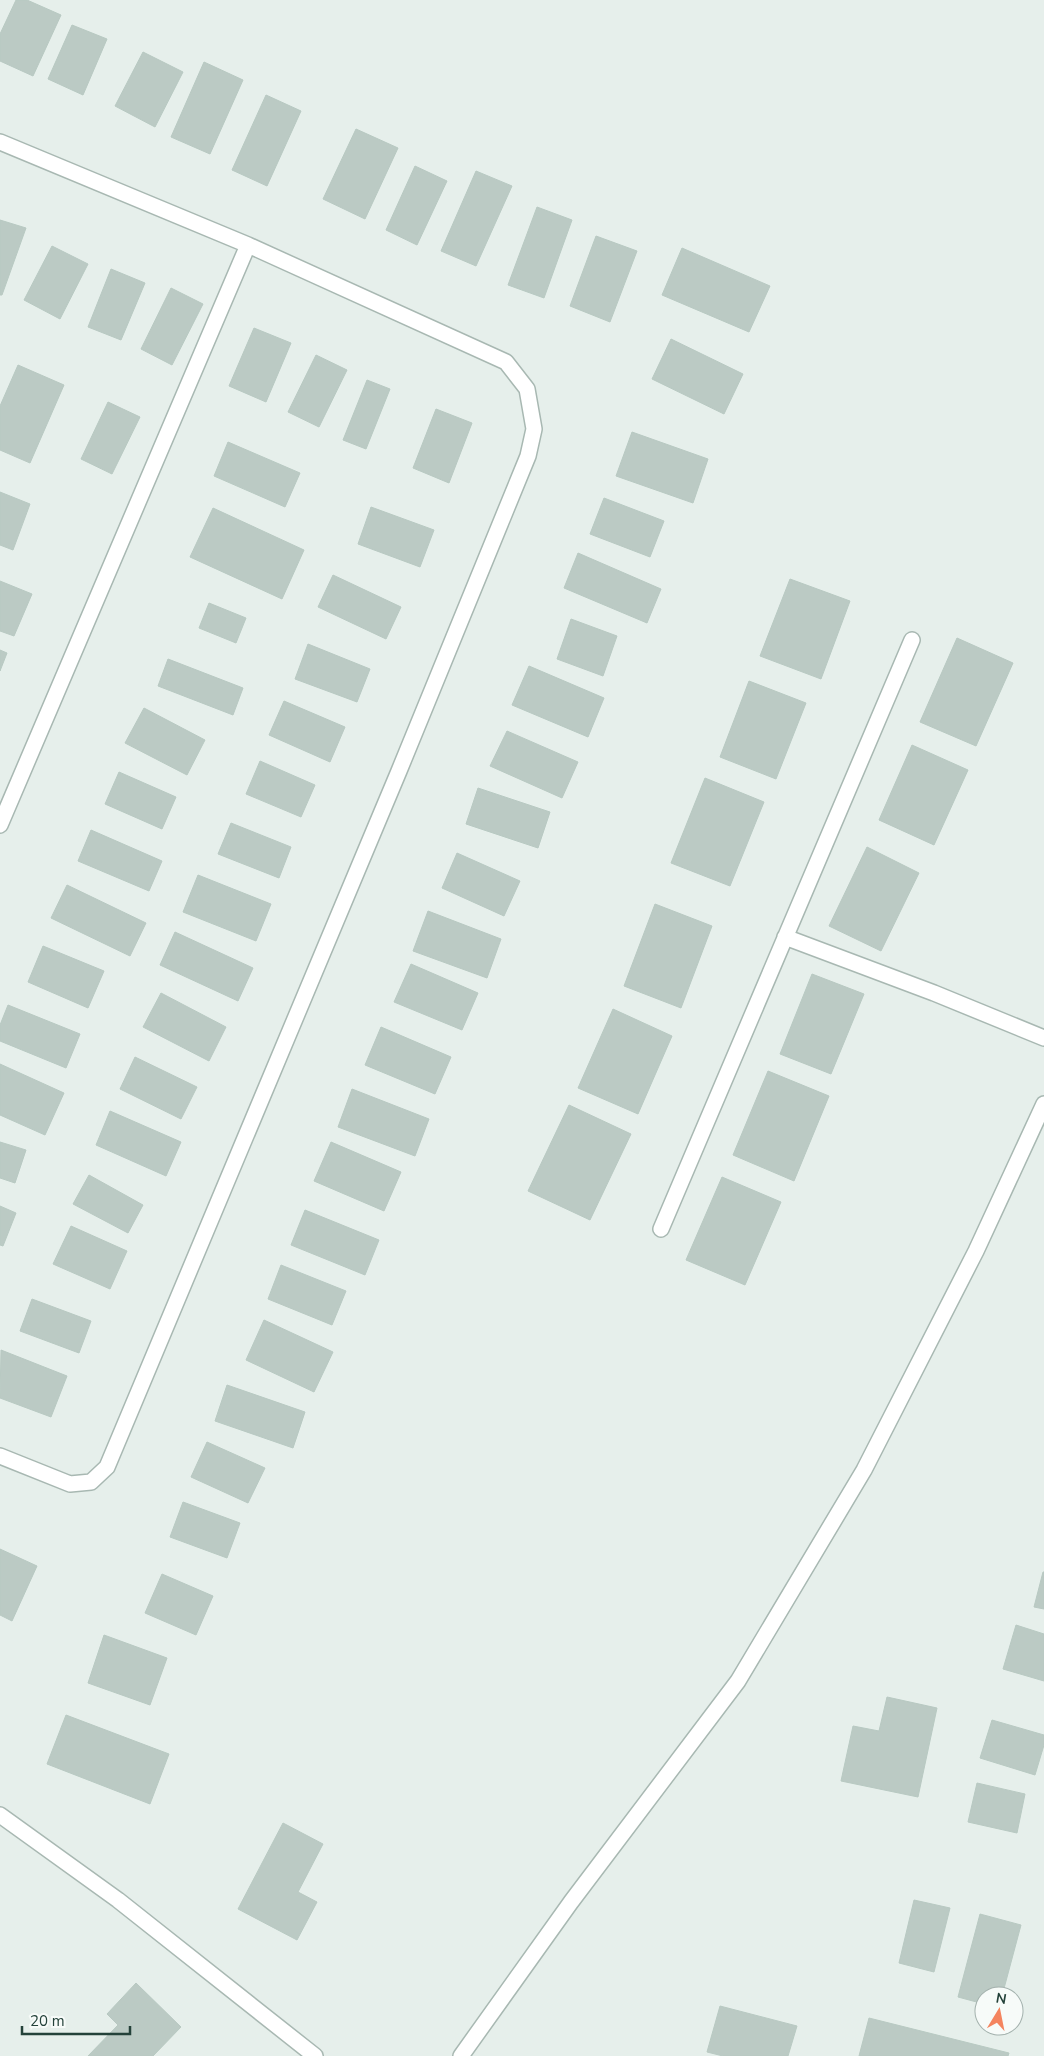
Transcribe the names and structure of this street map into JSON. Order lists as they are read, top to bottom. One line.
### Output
{"scale_bar":"20 m","north":"top"}
